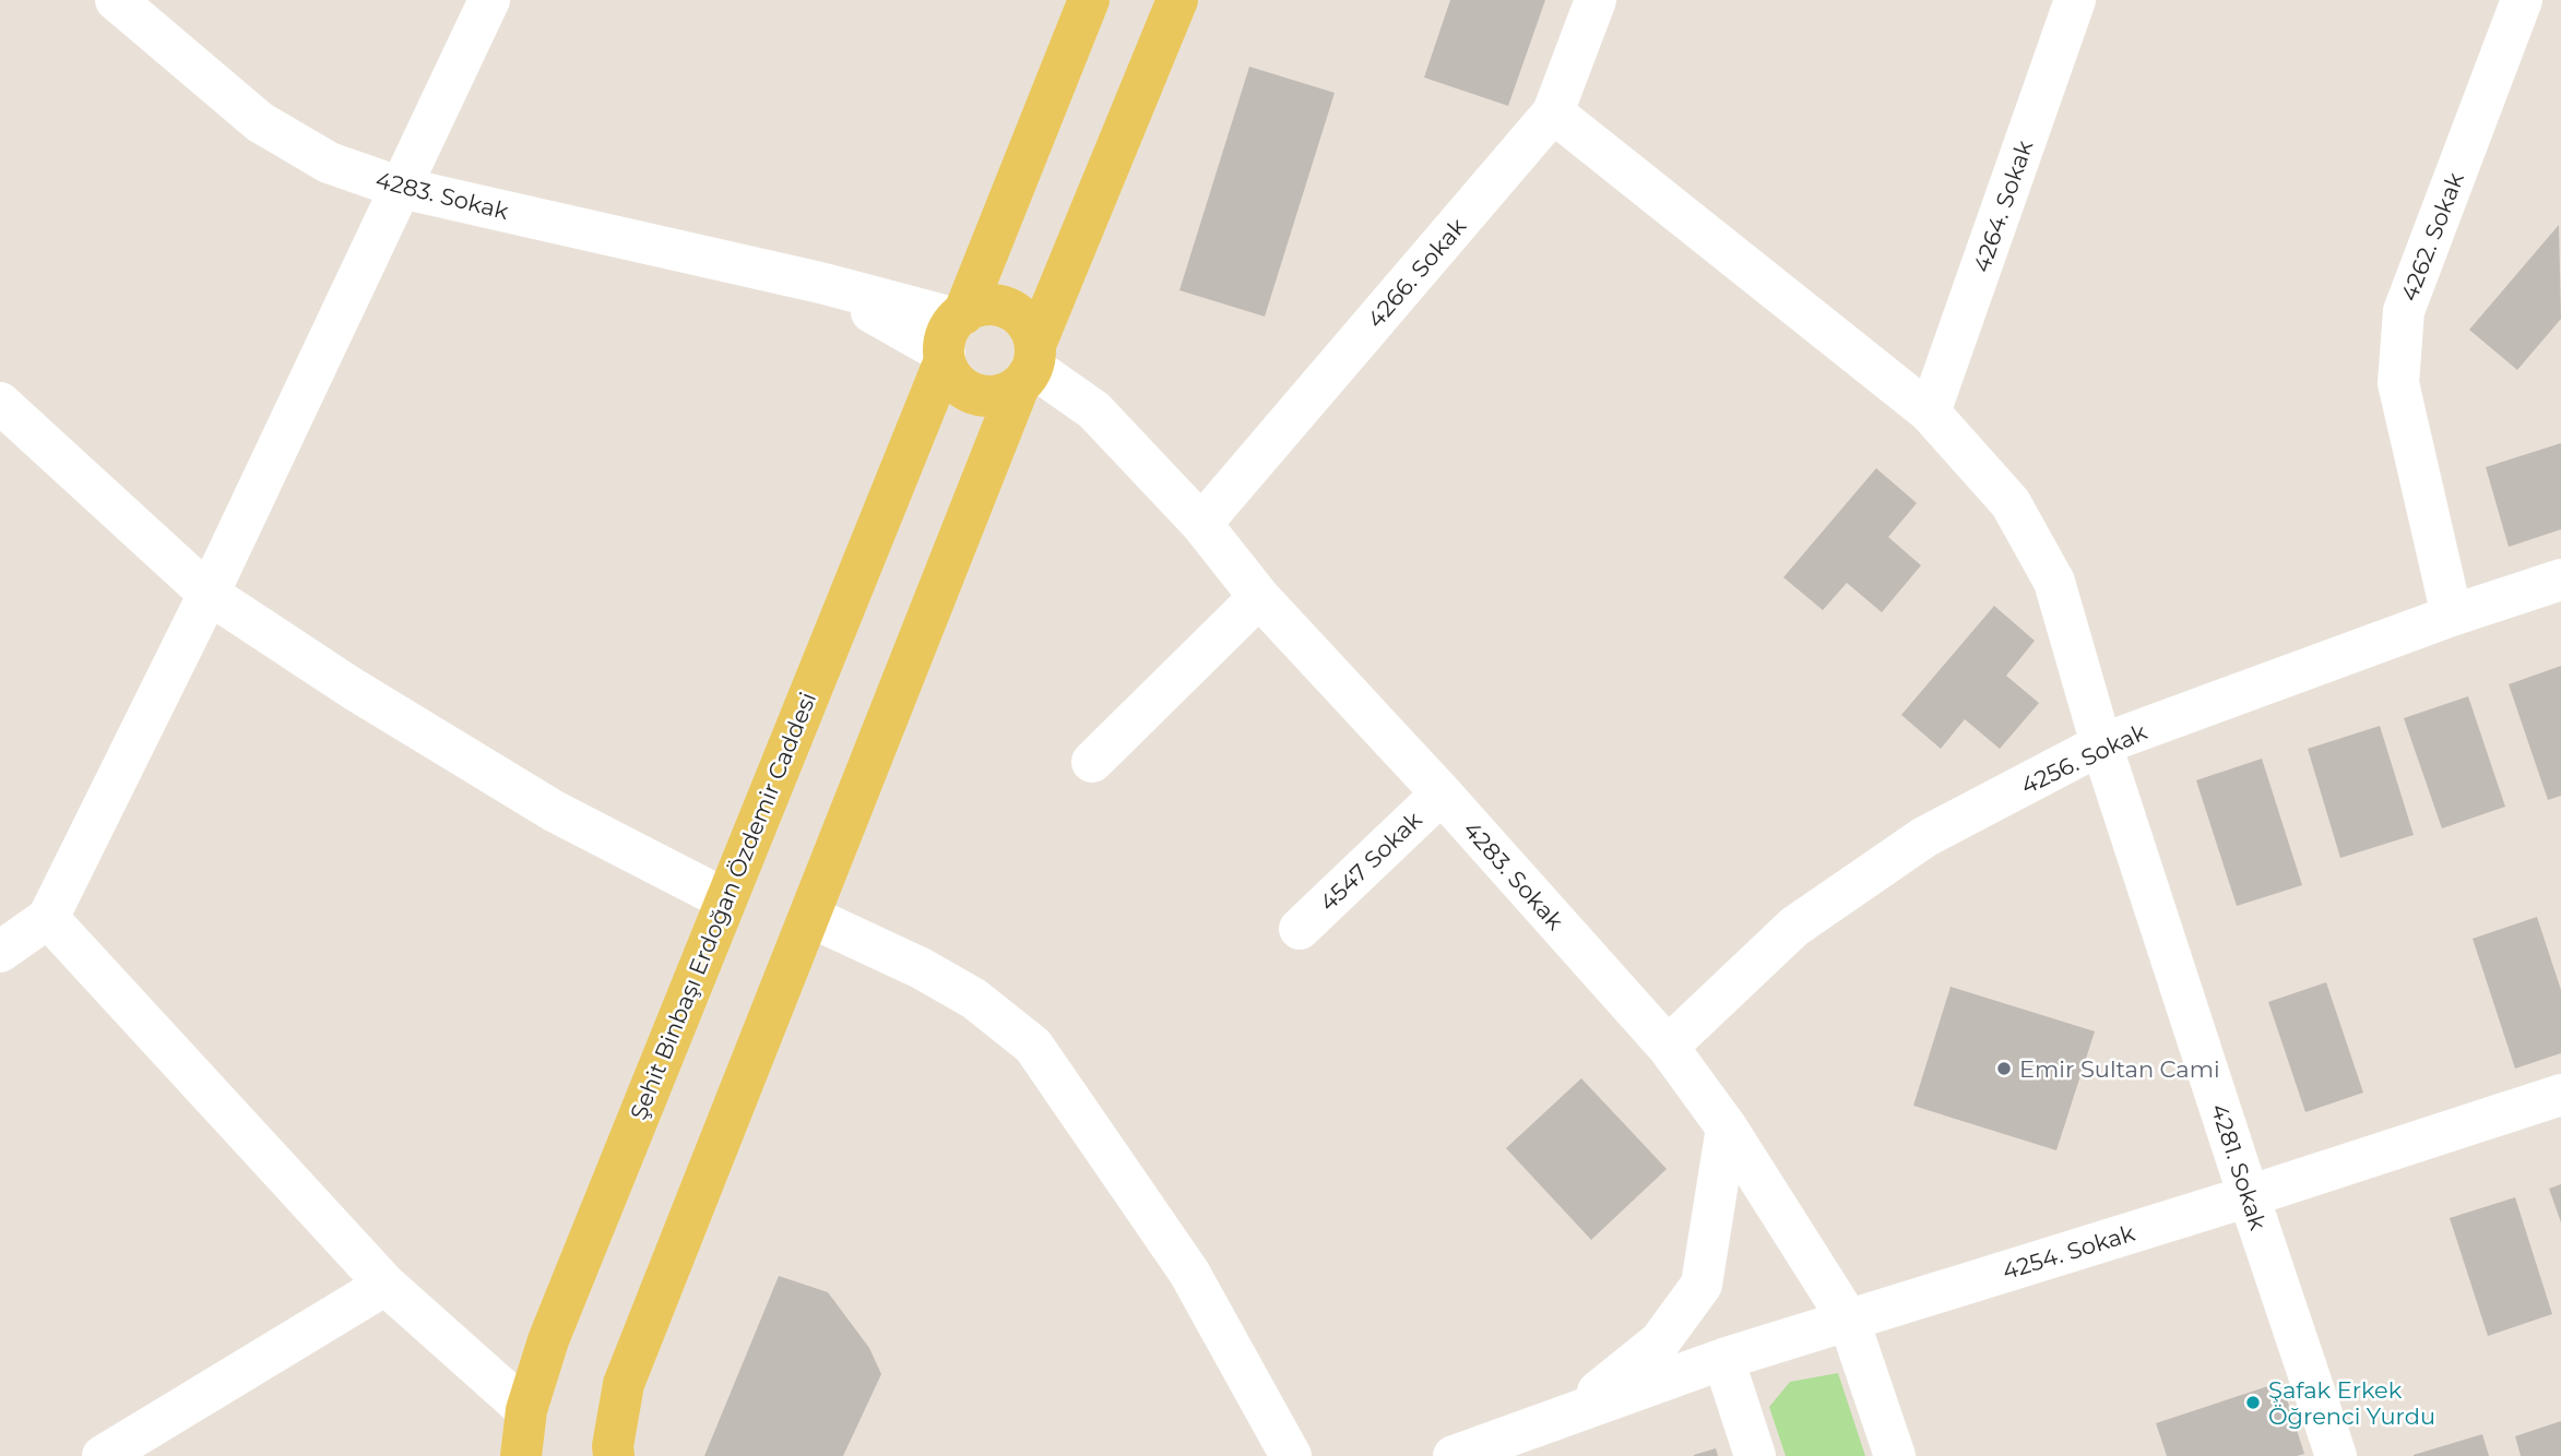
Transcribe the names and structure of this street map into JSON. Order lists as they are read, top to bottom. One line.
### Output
{"streets":{"main road":["Şehit Binbaşı Erdoğan Özdemir Caddesi"],"street":["4283. Sokak","4264. Sokak","4262. Sokak","4266. Sokak","4256. Sokak","4547 Sokak","4281. Sokak","4254. Sokak"]},"crossings":[["4283. Sokak","4266. Sokak"],["4283. Sokak","4256. Sokak"],["4283. Sokak","4547 Sokak"],["4283. Sokak","Şehit Binbaşı Erdoğan Özdemir Caddesi"],["4283. Sokak","4254. Sokak"],["4264. Sokak","4281. Sokak"],["4262. Sokak","4256. Sokak"],["4266. Sokak","4281. Sokak"],["4256. Sokak","4281. Sokak"],["4281. Sokak","4254. Sokak"]],"places":["Emir Sultan Cami","Şafak Erkek Öğrenci Yurdu"]}
